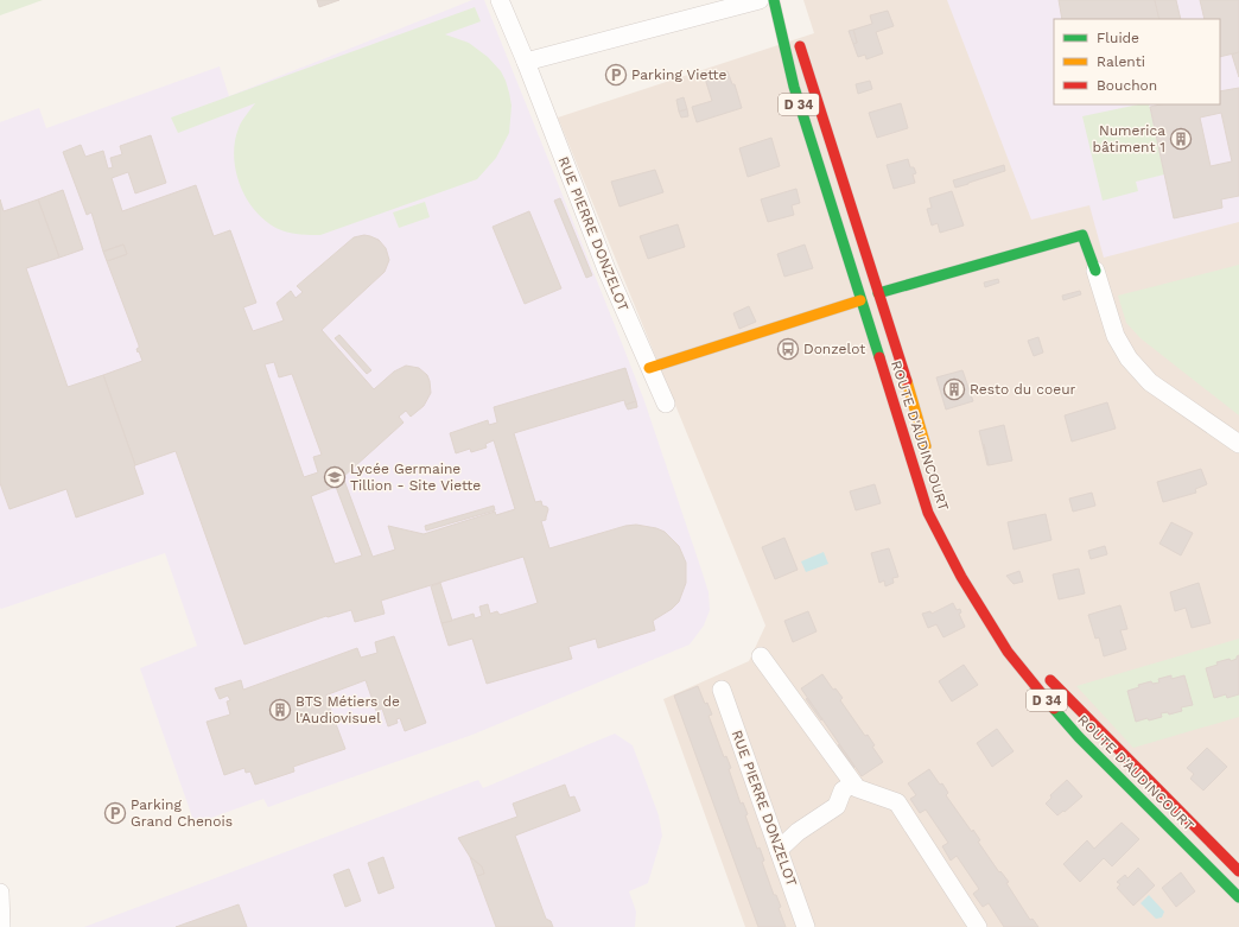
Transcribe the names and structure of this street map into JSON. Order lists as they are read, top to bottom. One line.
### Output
{"streets":{"main road":["D 34","ROUTE D'AUDINCOURT"],"street":["RUE PIERRE DONZELOT"]},"places":{"parking":["Parking Viette","Parking Grand Chenois"],"building":["Numerica bâtiment 1","Resto du coeur","BTS Métiers de l'Audiovisuel"],"bus stop":["Donzelot"],"school or university":["Lycée Germaine Tillion - Site Viette"]},"legend":["Fluide","Ralenti","Bouchon"]}
